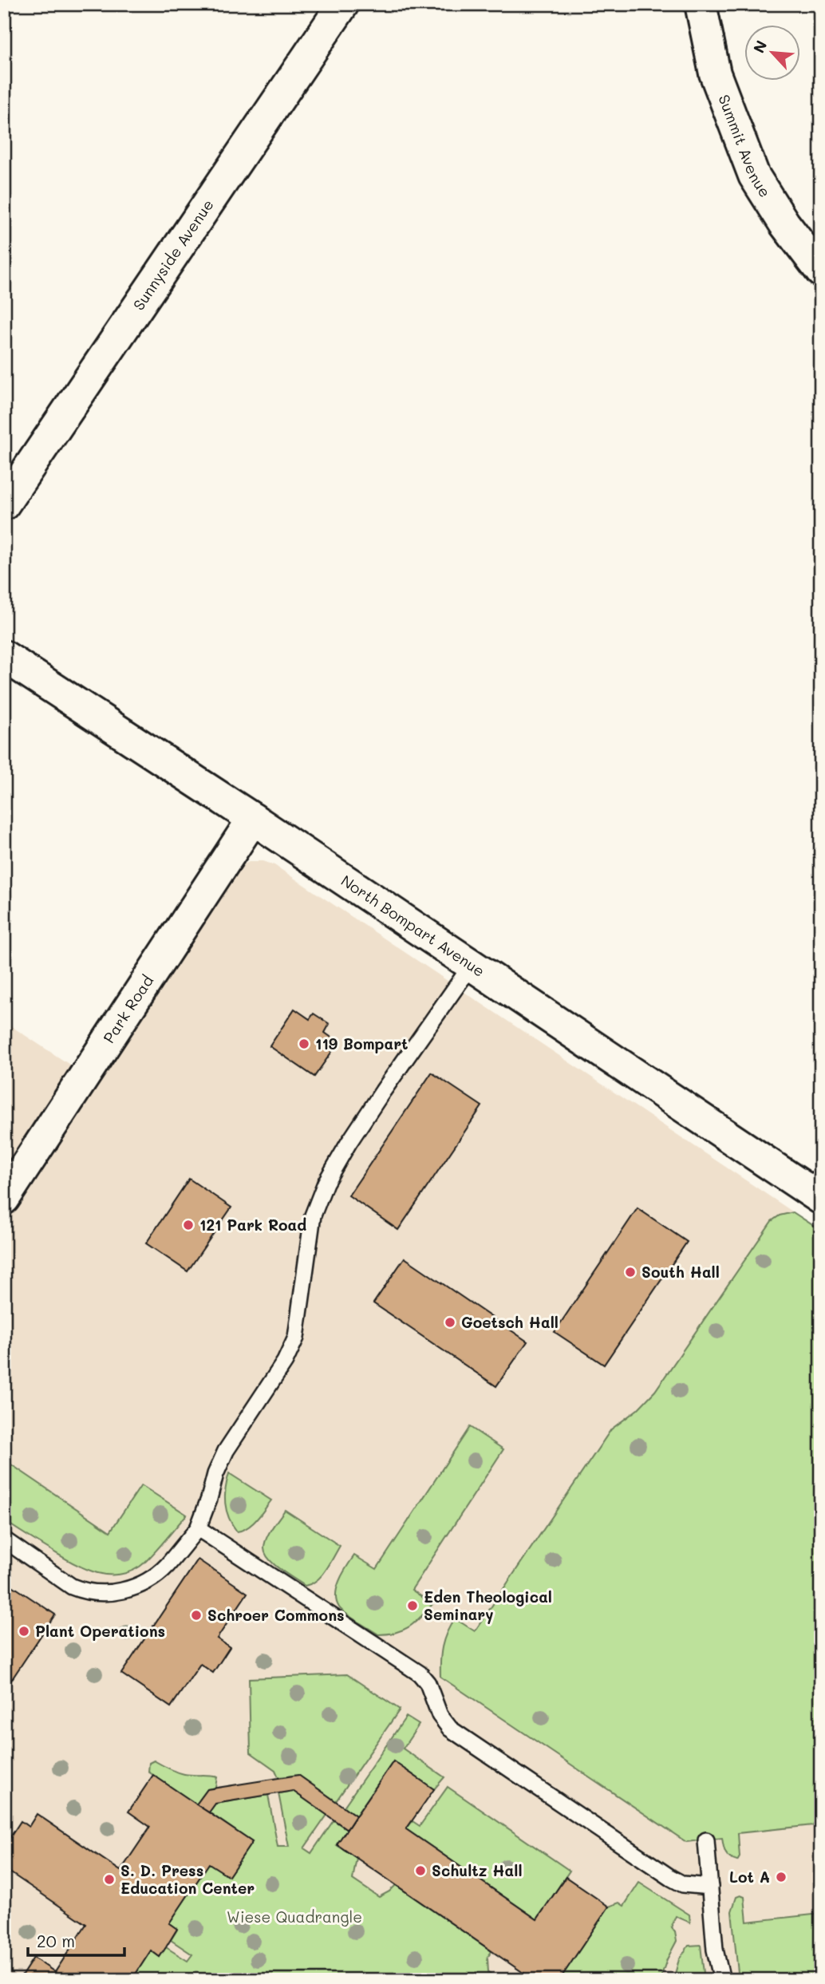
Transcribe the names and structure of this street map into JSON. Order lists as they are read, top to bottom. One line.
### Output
{"streets":{"street":["Summit Avenue","Sunnyside Avenue","North Bompart Avenue","Park Road"]},"crossings":[["North Bompart Avenue","Park Road"]],"parks":["Wiese Quadrangle"],"places":["119 Bompart","121 Park Road","South Hall","Goetsch Hall","Eden Theological Seminary","Schroer Commons","Plant Operations","Schultz Hall","Lot A","S. D. Press Education Center"],"scale_bar":"20 m","north":"top left"}
